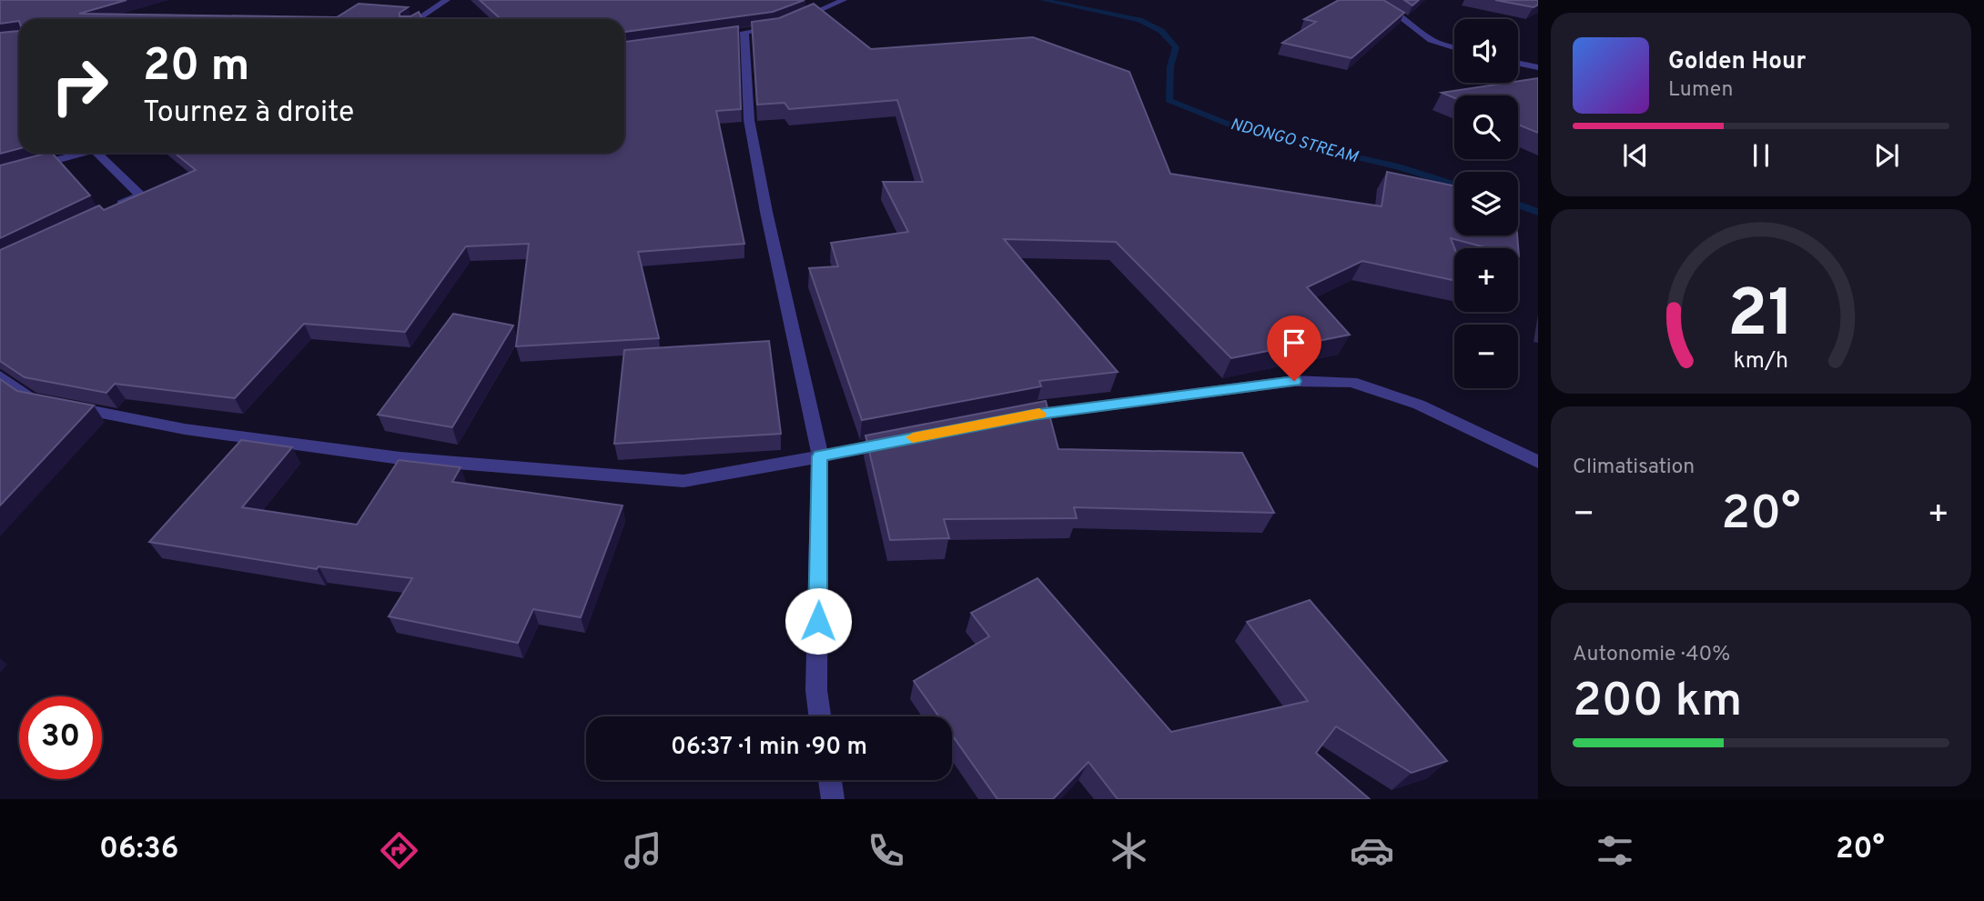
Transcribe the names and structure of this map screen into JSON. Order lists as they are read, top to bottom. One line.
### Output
{"water":["NDONGO STREAM"],"page":{"map_buttons":["+","−"],"turn":["20 m","Tournez à droite"],"song":["Golden Hour","Lumen"],"tile":["Climatisation",["Autonomie · 40%","200 km"]],"heat":["−","20°","+"],"limit":"30","trip":"06:37 · 1 min · 90 m","tabs":["06:36","20°"],"gauge":["21","km/h"]}}
